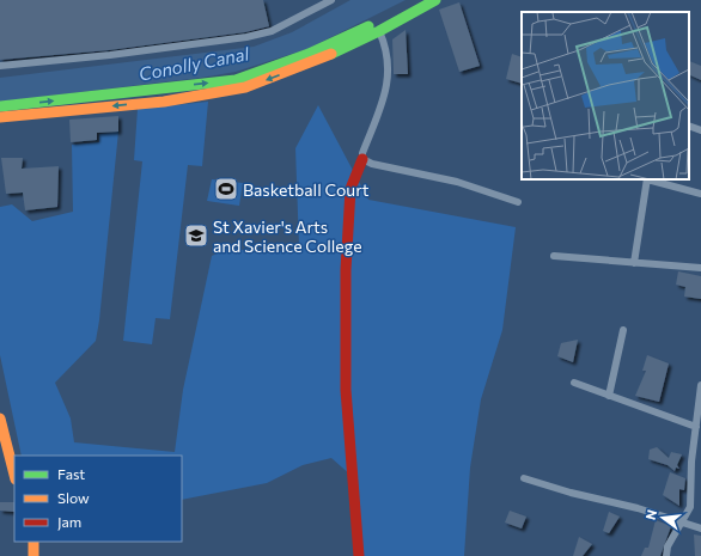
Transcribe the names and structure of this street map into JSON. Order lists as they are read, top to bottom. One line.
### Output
{"water":["Conolly Canal"],"places":{"sports":["Basketball Court"],"school or university":["St Xavier's Arts and Science College"]},"legend":["Fast","Slow","Jam"],"north":"left"}
